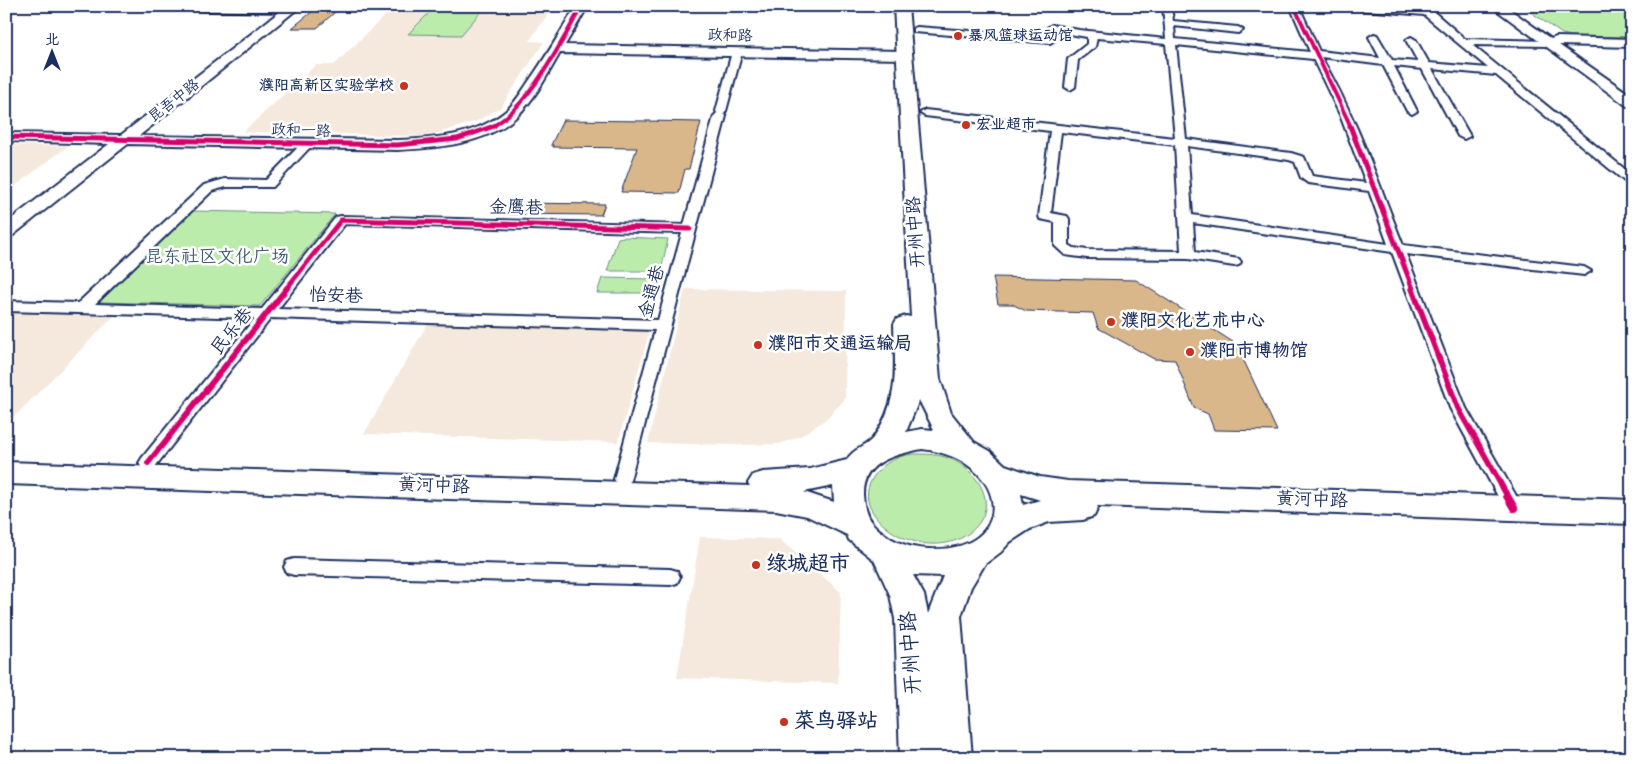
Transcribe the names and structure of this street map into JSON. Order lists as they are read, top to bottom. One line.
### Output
{"streets":{"main road":["开州中路","黄河中路"],"street":["政和路","昆吾中路","政和一路","金鹰巷","金通巷","怡安巷","民乐巷"]},"crossings":[["政和路","政和一路"],["政和路","开州中路"],["政和路","金通巷"],["昆吾中路","政和一路"],["金鹰巷","金通巷"],["金鹰巷","民乐巷"],["开州中路","黄河中路"],["金通巷","怡安巷"],["金通巷","黄河中路"],["怡安巷","民乐巷"],["民乐巷","黄河中路"]],"parks":["昆东社区文化广场"],"places":["暴风篮球运动馆","濮阳高新区实验学校","宏业超市","濮阳文化艺术中心","濮阳市交通运输局","濮阳市博物馆","绿城超市","菜鸟驿站"],"north":"top"}
